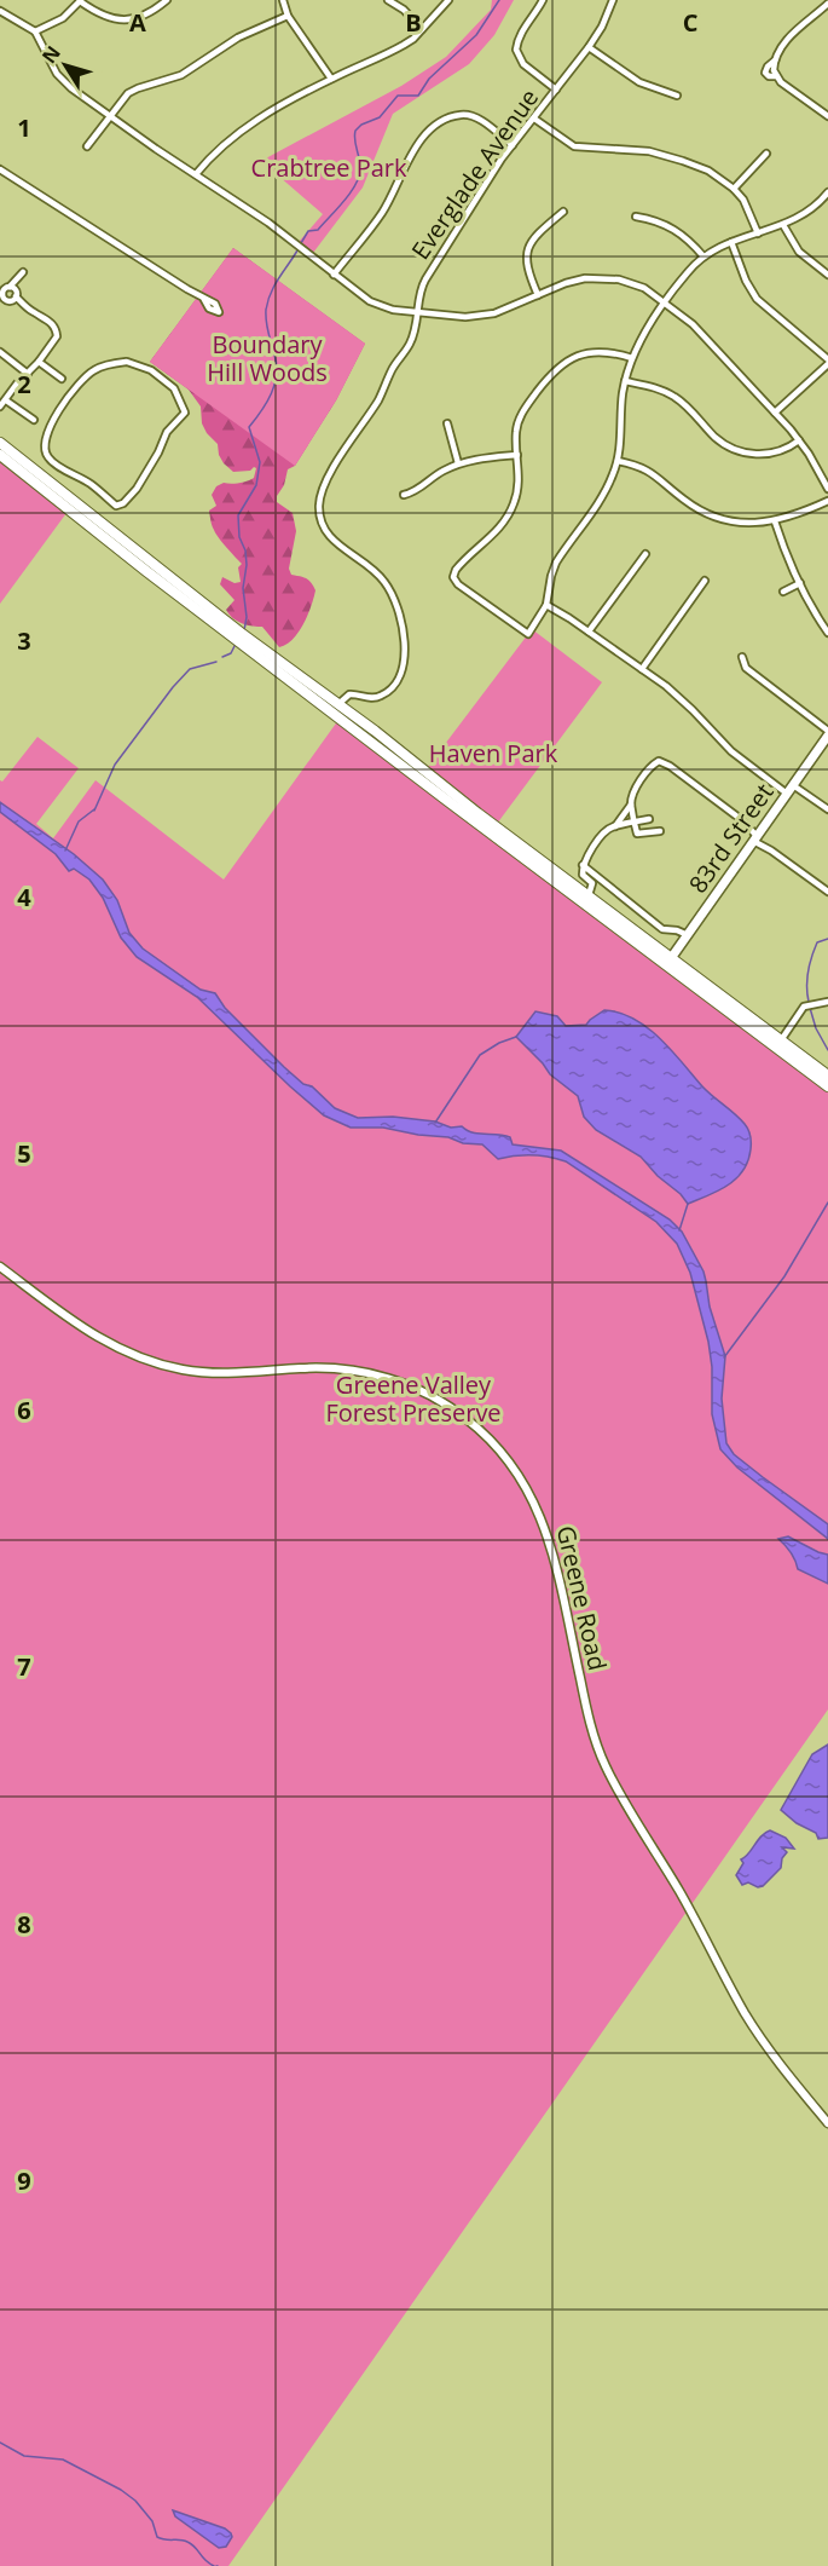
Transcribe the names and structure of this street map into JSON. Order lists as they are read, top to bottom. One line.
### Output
{"streets":{"main road":["83rd Street"],"street":["Everglade Avenue","Greene Road"]},"parks":["Crabtree Park","Boundary Hill Woods","Haven Park","Greene Valley Forest Preserve"],"north":"top left","grid":{"columns":["A","B","C"],"rows":["1","2","3","4","5","6","7","8","9"]}}
